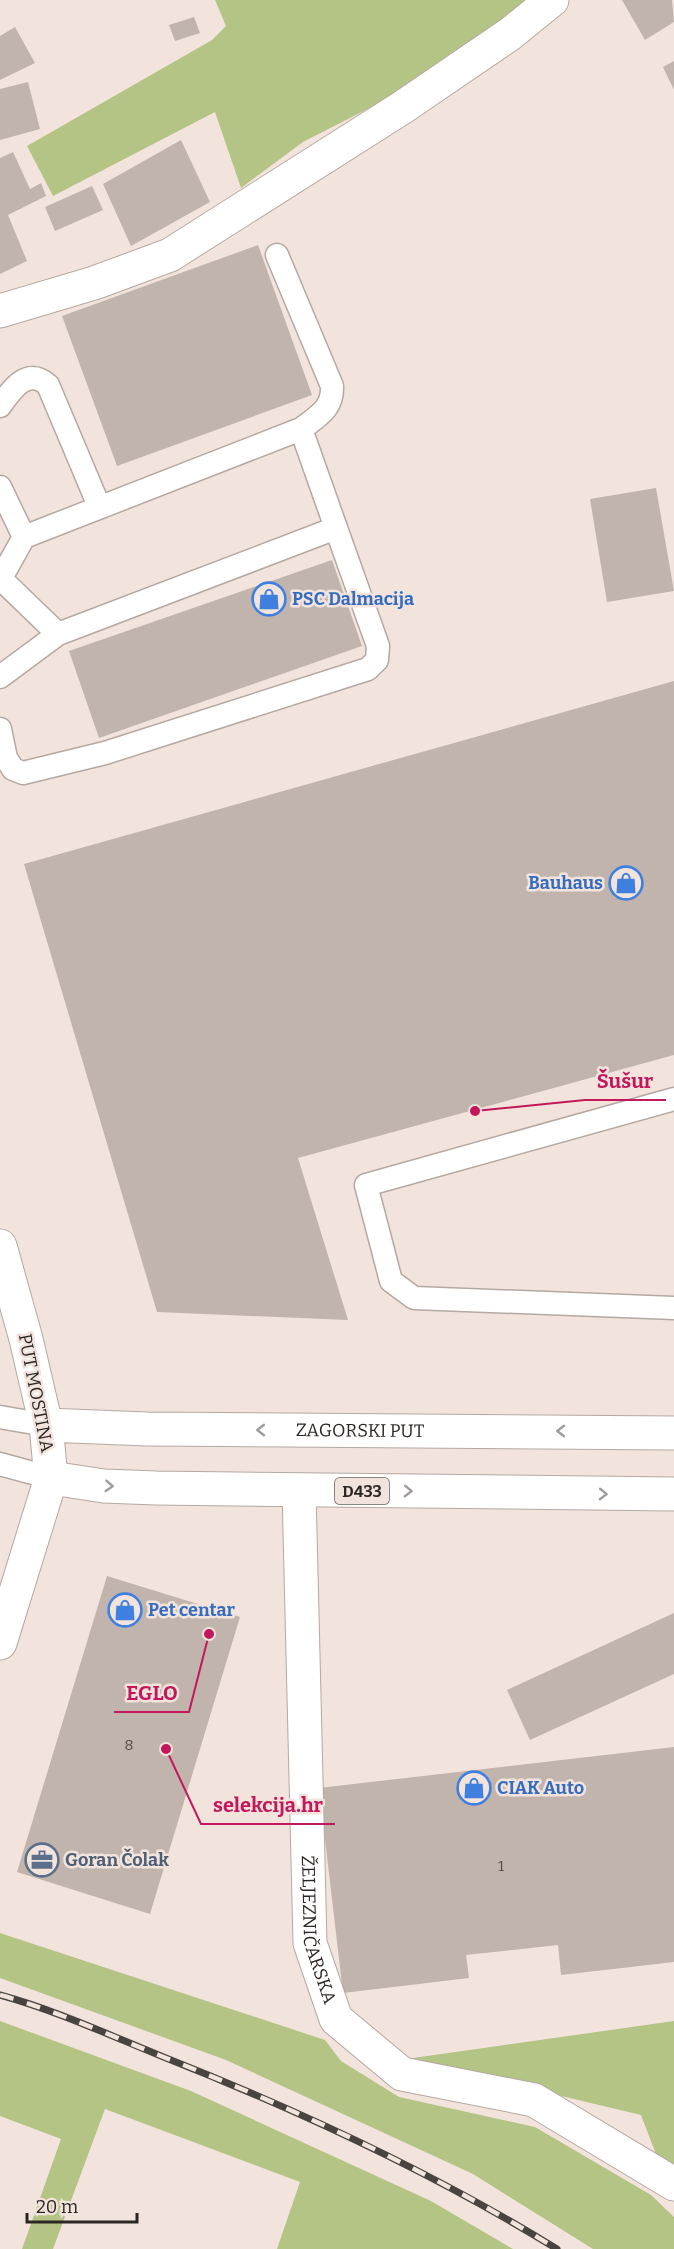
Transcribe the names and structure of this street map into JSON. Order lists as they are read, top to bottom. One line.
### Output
{"streets":{"street":["PUT MOSTINA","ZAGORSKI PUT","D433","ŽELJEZNIČARSKA"]},"crossings":[["PUT MOSTINA","ZAGORSKI PUT"],["PUT MOSTINA","D433"],["D433","ŽELJEZNIČARSKA"]],"places":{"shop":["PSC Dalmacija","Bauhaus","Pet centar","CIAK Auto"],"other":["Šušur","EGLO","selekcija.hr"],"office":["Goran Čolak"]},"house_numbers":["8","1"],"scale_bar":"20 m"}
